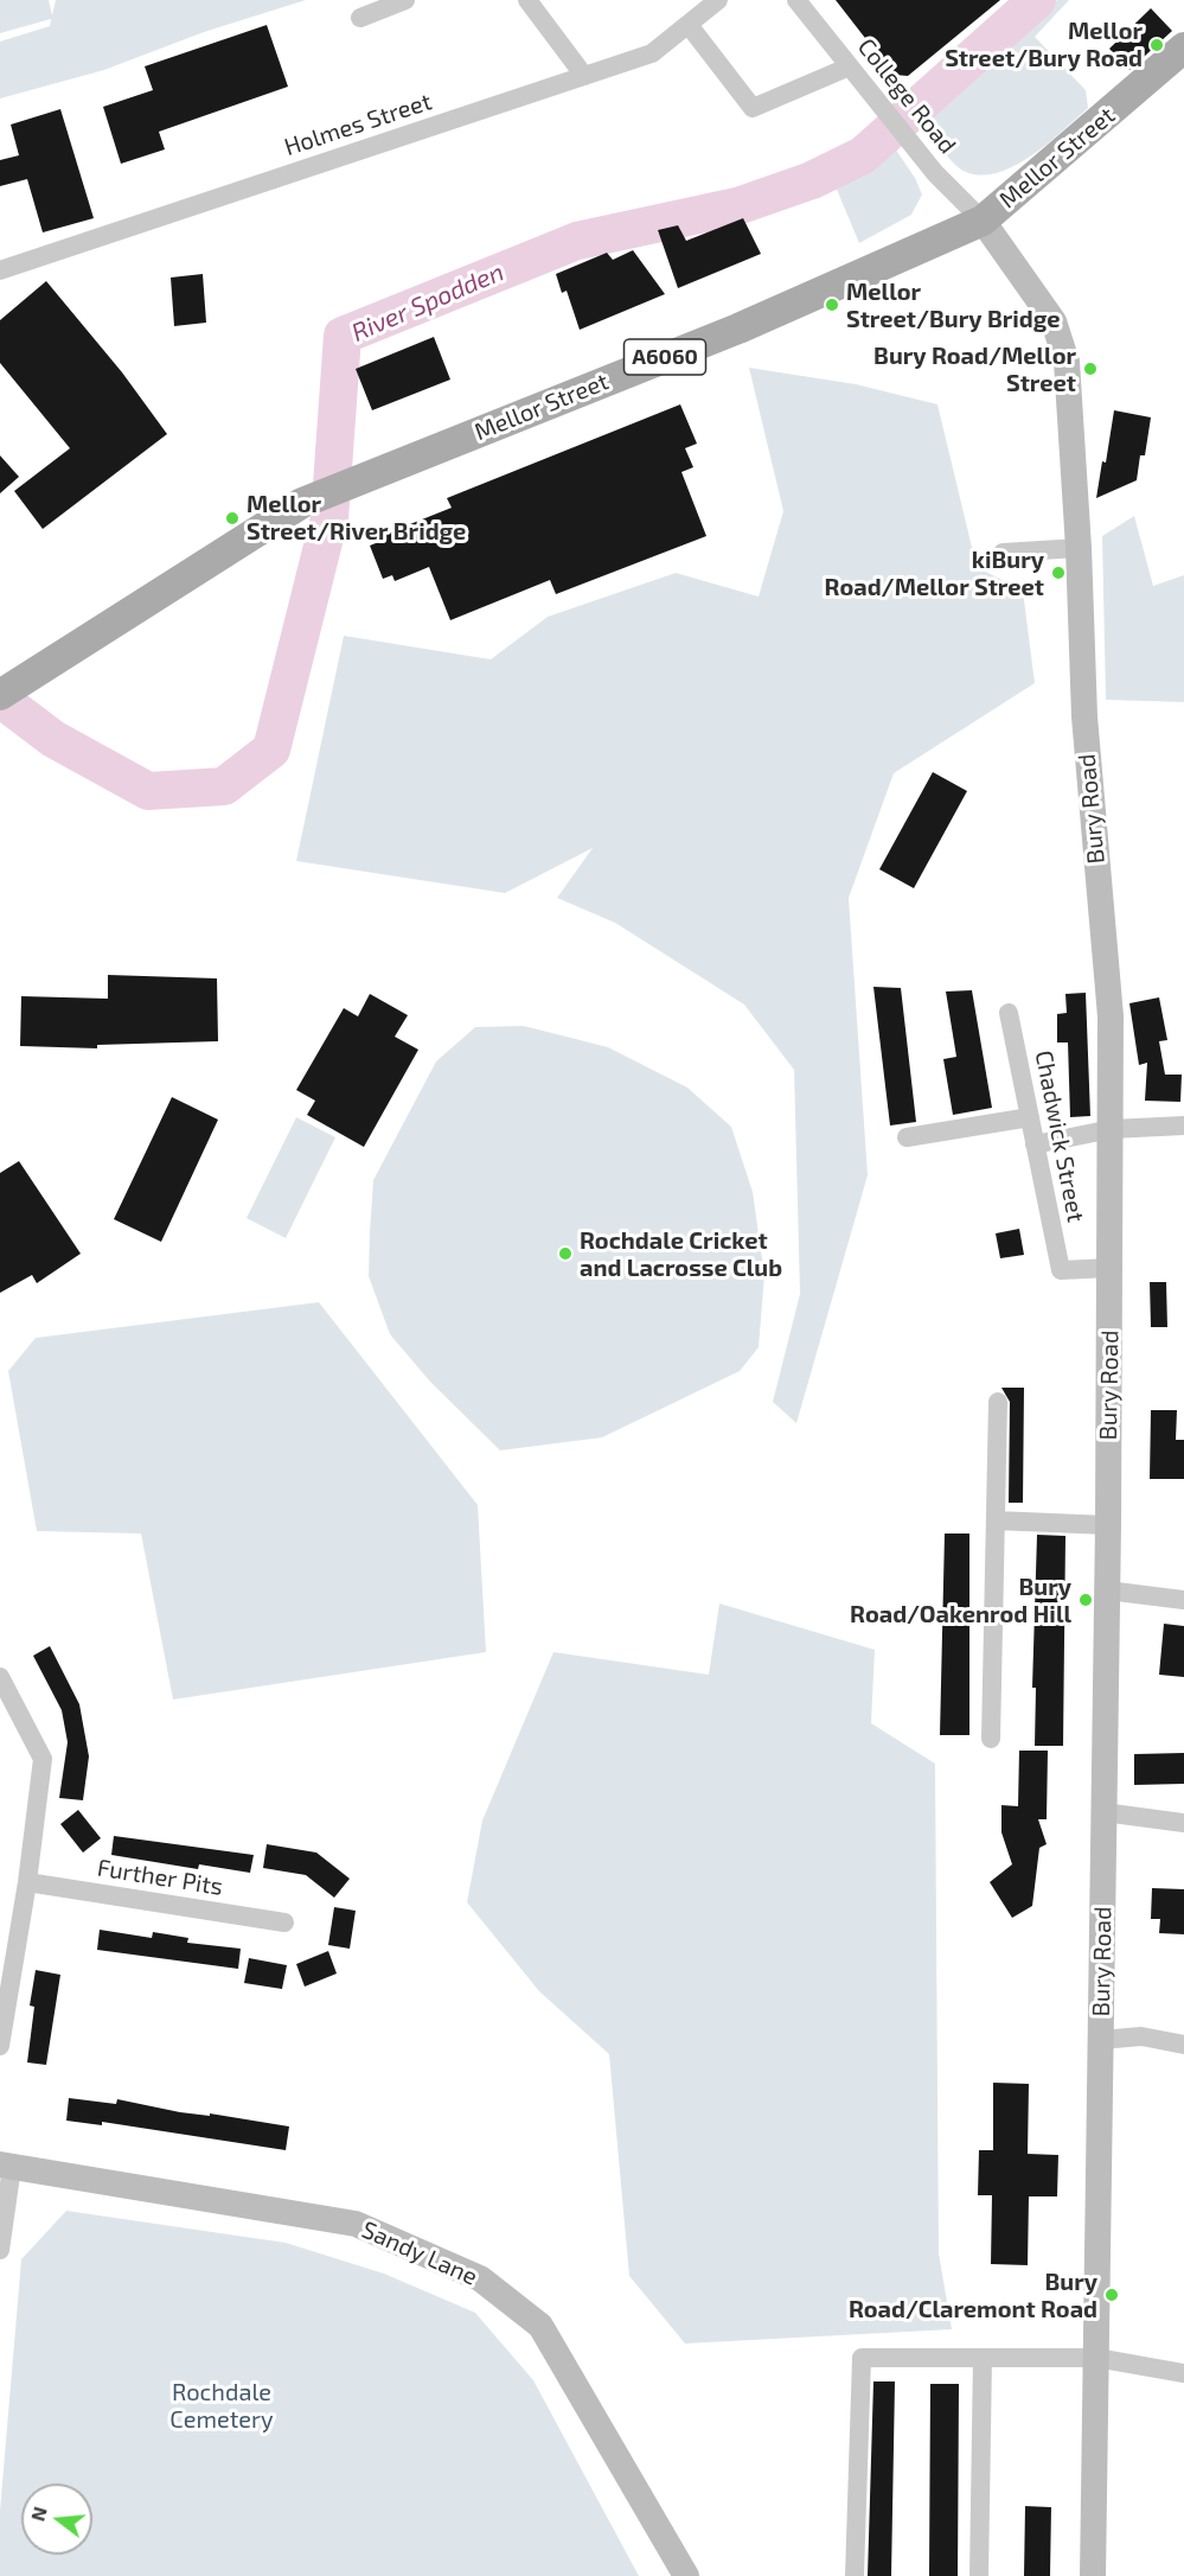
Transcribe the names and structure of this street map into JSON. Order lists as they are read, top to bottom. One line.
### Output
{"streets":{"main road":["Mellor Street","A6060","Bury Road","Sandy Lane"],"street":["College Road","Holmes Street","Chadwick Street","Further Pits"]},"crossings":[["College Road","Mellor Street"],["College Road","Bury Road"],["Mellor Street","Bury Road"],["Bury Road","Chadwick Street"]],"water":["River Spodden"],"parks":["Rochdale Cemetery"],"places":["Mellor Street/Bury Road","Mellor Street/Bury Bridge","Bury Road/Mellor Street","Mellor Street/River Bridge","kiBury Road/Mellor Street","Rochdale Cricket and Lacrosse Club","Bury Road/Oakenrod Hill","Bury Road/Claremont Road"],"north":"left"}
